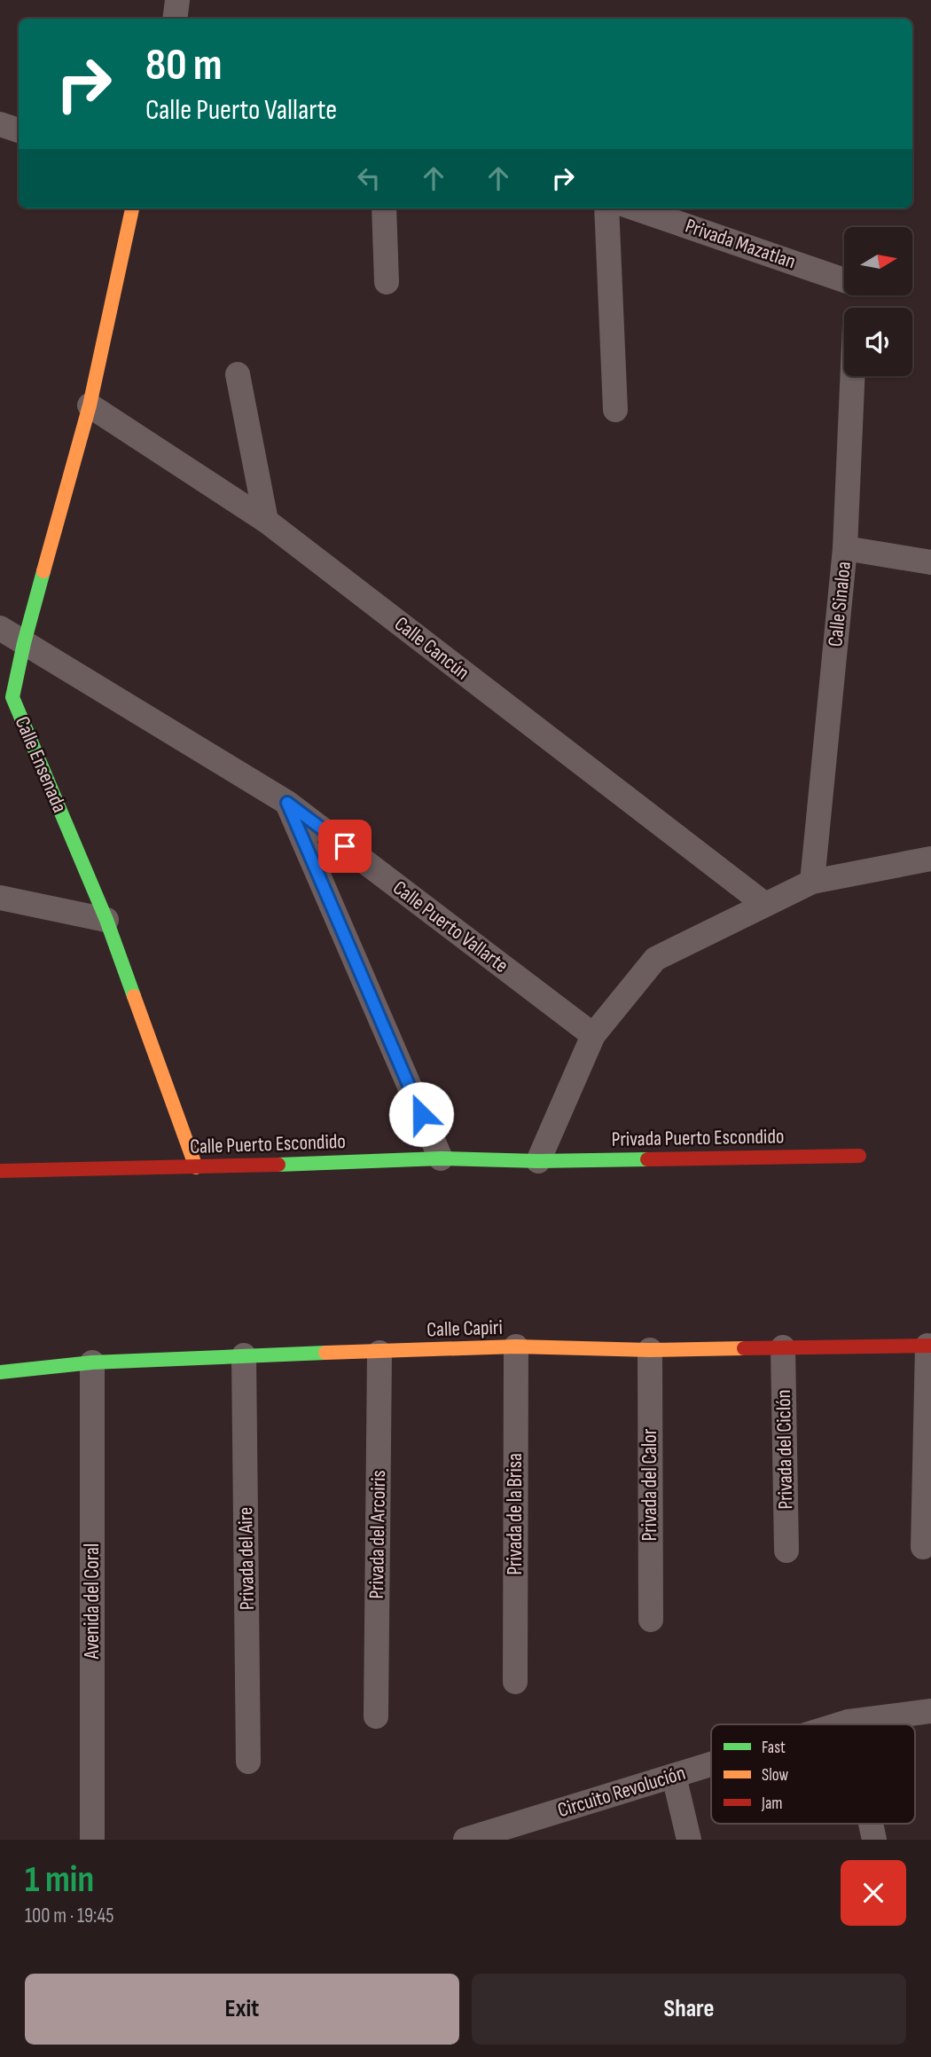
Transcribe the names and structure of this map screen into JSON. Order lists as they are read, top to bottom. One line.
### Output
{"streets":{"street":["Privada Mazatlan","Calle Sinaloa","Calle Cancún","Calle Ensenada","Calle Puerto Vallarte","Privada Puerto Escondido","Calle Puerto Escondido","Calle Capiri","Privada del Ciclón","Privada del Calor","Privada de la Brisa","Privada del Arcoiris","Privada del Aire","Avenida del Coral","Circuito Revolución"]},"crossings":[["Calle Cancún","Calle Ensenada"],["Calle Ensenada","Calle Puerto Vallarte"],["Calle Ensenada","Calle Puerto Escondido"],["Privada Puerto Escondido","Calle Puerto Escondido"],["Calle Capiri","Privada del Ciclón"],["Calle Capiri","Privada del Calor"],["Calle Capiri","Privada de la Brisa"],["Calle Capiri","Privada del Arcoiris"],["Calle Capiri","Privada del Aire"],["Calle Capiri","Avenida del Coral"]],"legend":["Fast","Slow","Jam"],"north":"right","page":{"turn":["80 m","Calle Puerto Vallarte"],"heading":["1 min","100 m · 19:45"],"buttons":["Exit","Share"]}}
